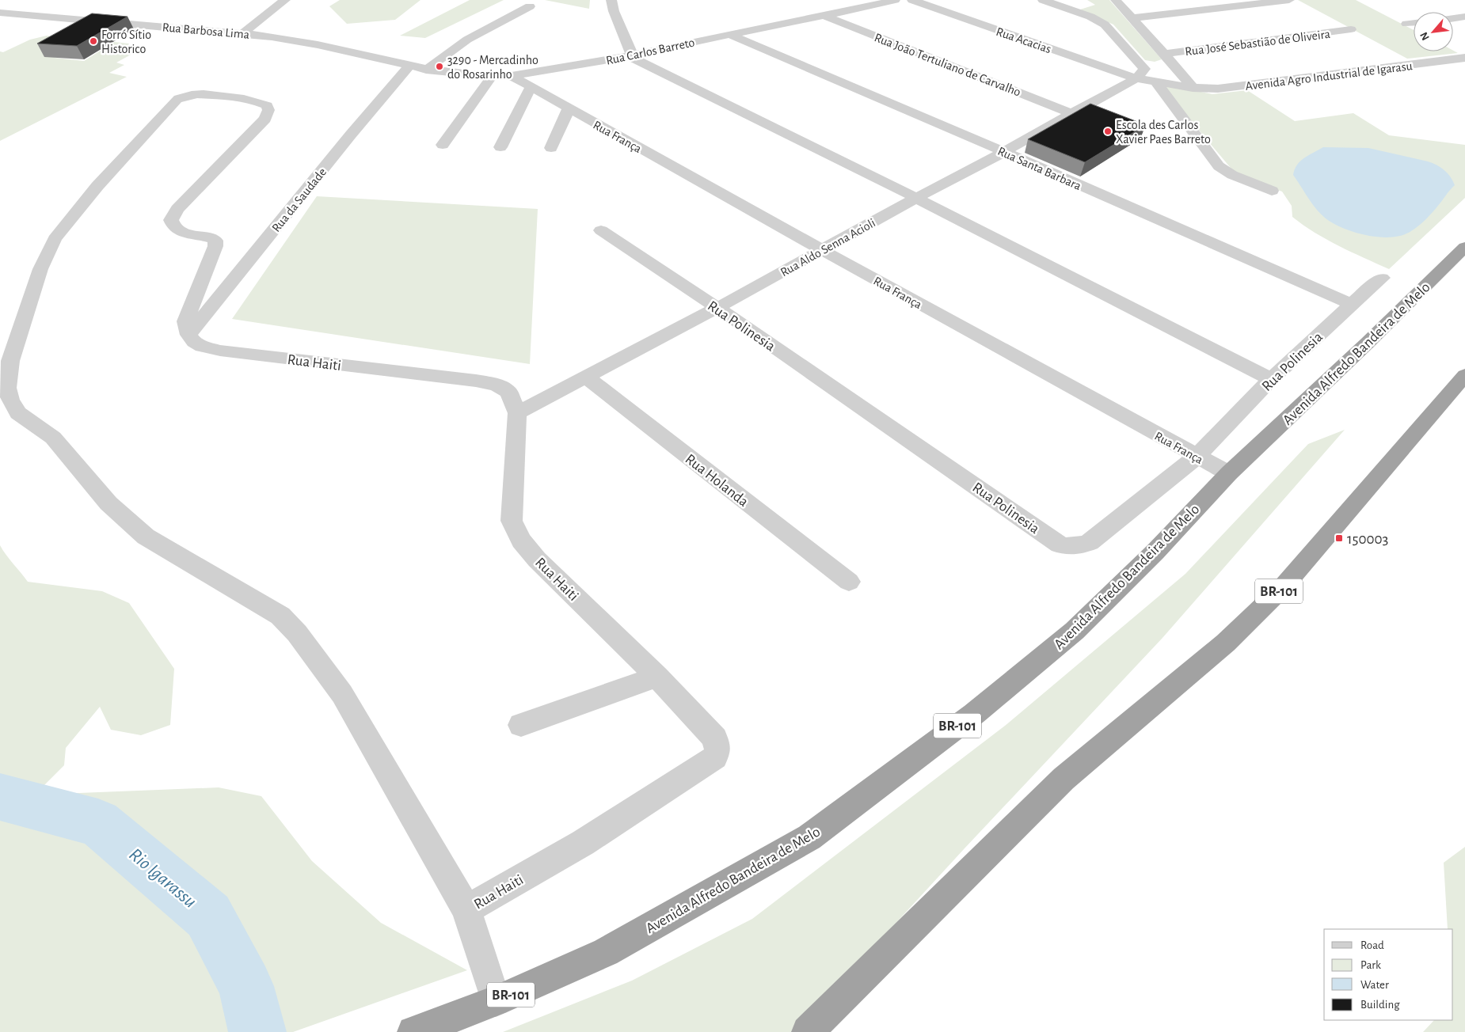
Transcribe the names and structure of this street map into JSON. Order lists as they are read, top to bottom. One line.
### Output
{"streets":{"highway":["Avenida Alfredo Bandeira de Melo","BR-101"],"street":["Rua Barbosa Lima","Rua Acacias","Rua José Sebastião de Oliveira","Rua Carlos Barreto","Rua João Tertuliano de Carvalho","Avenida Agro Industrial de Igarasu","Rua França","Rua Santa Barbara","Rua da Saudade","Rua Aldo Senna Acioli","Rua Polinesia","Rua Haiti","Rua Holanda"]},"crossings":[["Rua Barbosa Lima","Rua Carlos Barreto"],["Rua Barbosa Lima","Rua da Saudade"],["Rua Acacias","Avenida Agro Industrial de Igarasu"],["Rua Acacias","Rua Aldo Senna Acioli"],["Rua Carlos Barreto","Rua João Tertuliano de Carvalho"],["Rua Carlos Barreto","Rua França"],["Rua Carlos Barreto","Rua Santa Barbara"],["Rua Carlos Barreto","Rua da Saudade"],["Rua João Tertuliano de Carvalho","Rua Aldo Senna Acioli"],["Rua França","Rua Aldo Senna Acioli"],["Rua França","Rua Polinesia"],["Rua França","Avenida Alfredo Bandeira de Melo"],["Rua Santa Barbara","Rua Aldo Senna Acioli"],["Rua Santa Barbara","Rua Polinesia"],["Rua da Saudade","Rua Haiti"],["Rua Aldo Senna Acioli","Rua Polinesia"],["Rua Aldo Senna Acioli","Rua Haiti"],["Rua Aldo Senna Acioli","Rua Holanda"]],"water":["Rio Igarassu"],"places":{"other":["Forró Sítio Historico","3290 - Mercadinho do Rosarinho","Escola des Carlos Xavier Paes Barreto"],"transit":["150003"]},"legend":["Road","Park","Water","Building"],"north":"bottom left"}
